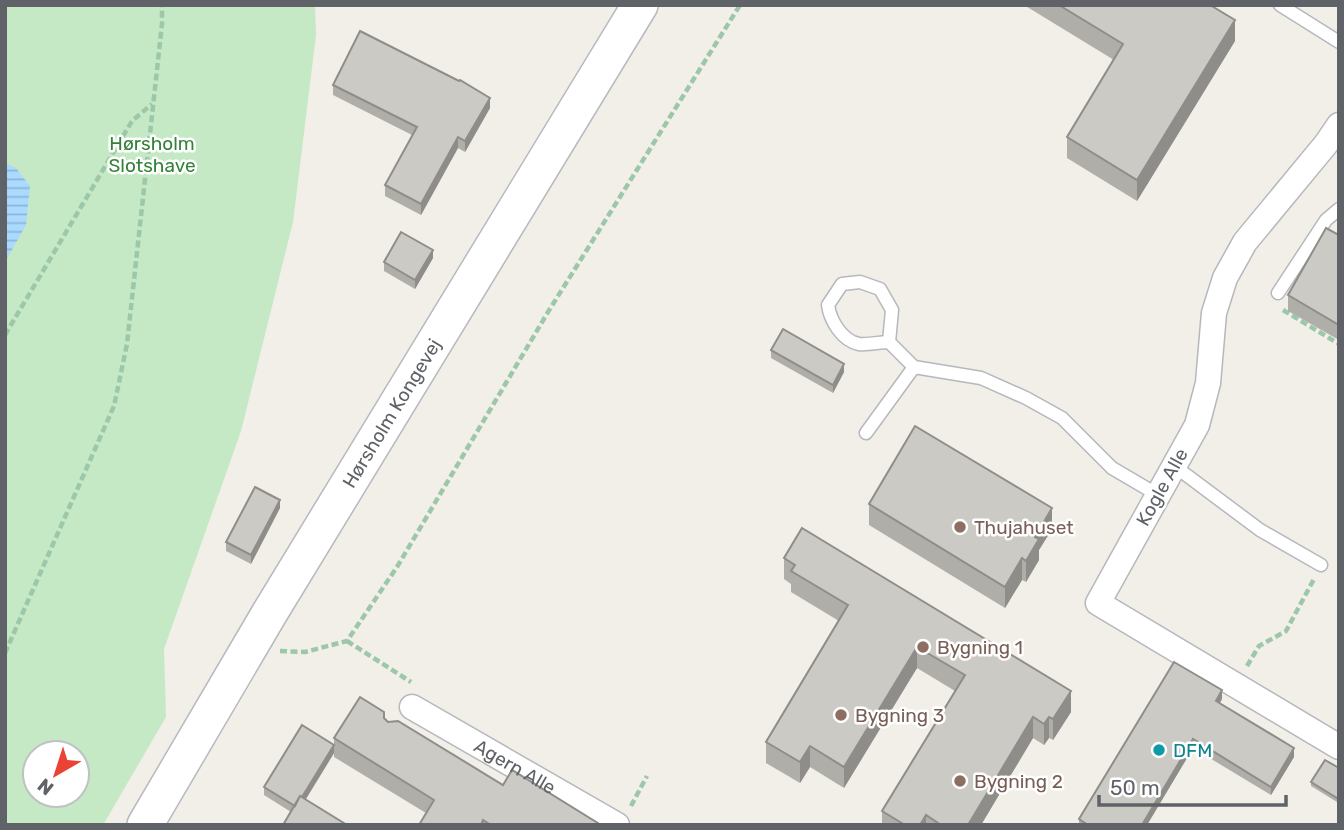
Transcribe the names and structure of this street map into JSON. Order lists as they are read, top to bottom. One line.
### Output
{"streets":{"main road":["Hørsholm Kongevej"],"street":["Kogle Alle","Agern Alle"]},"parks":["Hørsholm Slotshave"],"places":["Thujahuset","Bygning 1","Bygning 3","DFM","Bygning 2"],"scale_bar":"50 m","north":"bottom left"}
